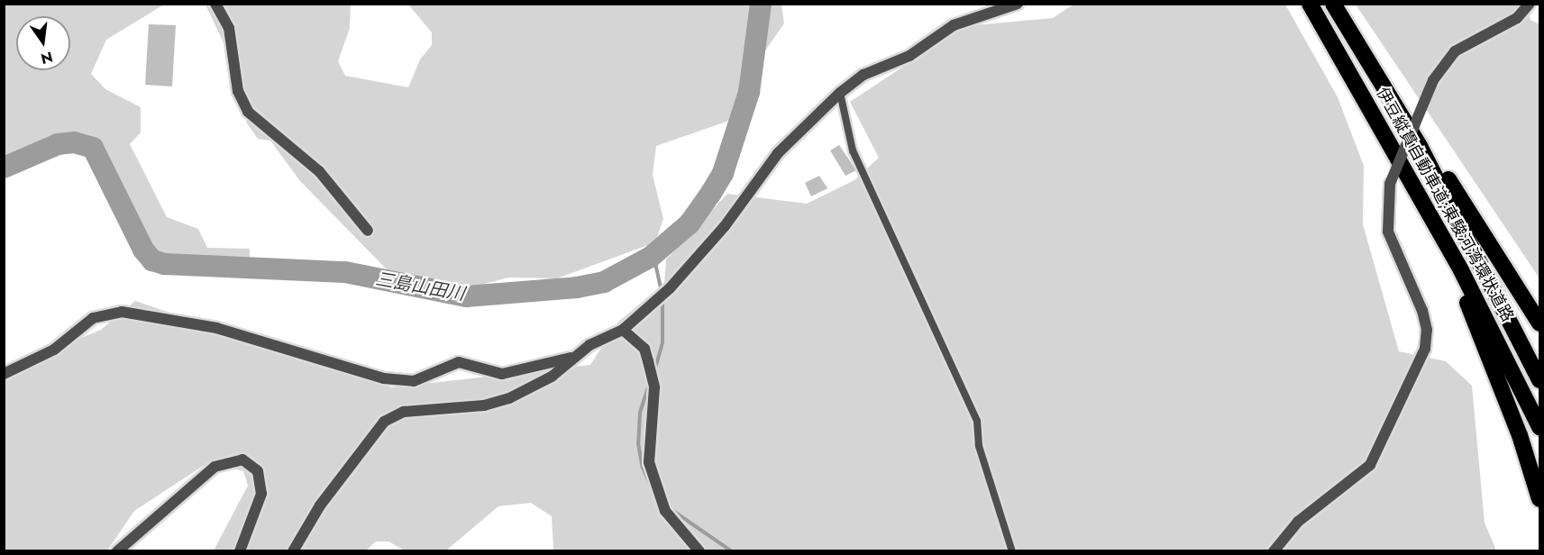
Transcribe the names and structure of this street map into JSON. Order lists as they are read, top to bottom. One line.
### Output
{"streets":{"highway":["伊豆縦貫自動車道;東駿河湾環状道路"]},"water":["三島山田川"],"north":"bottom"}
